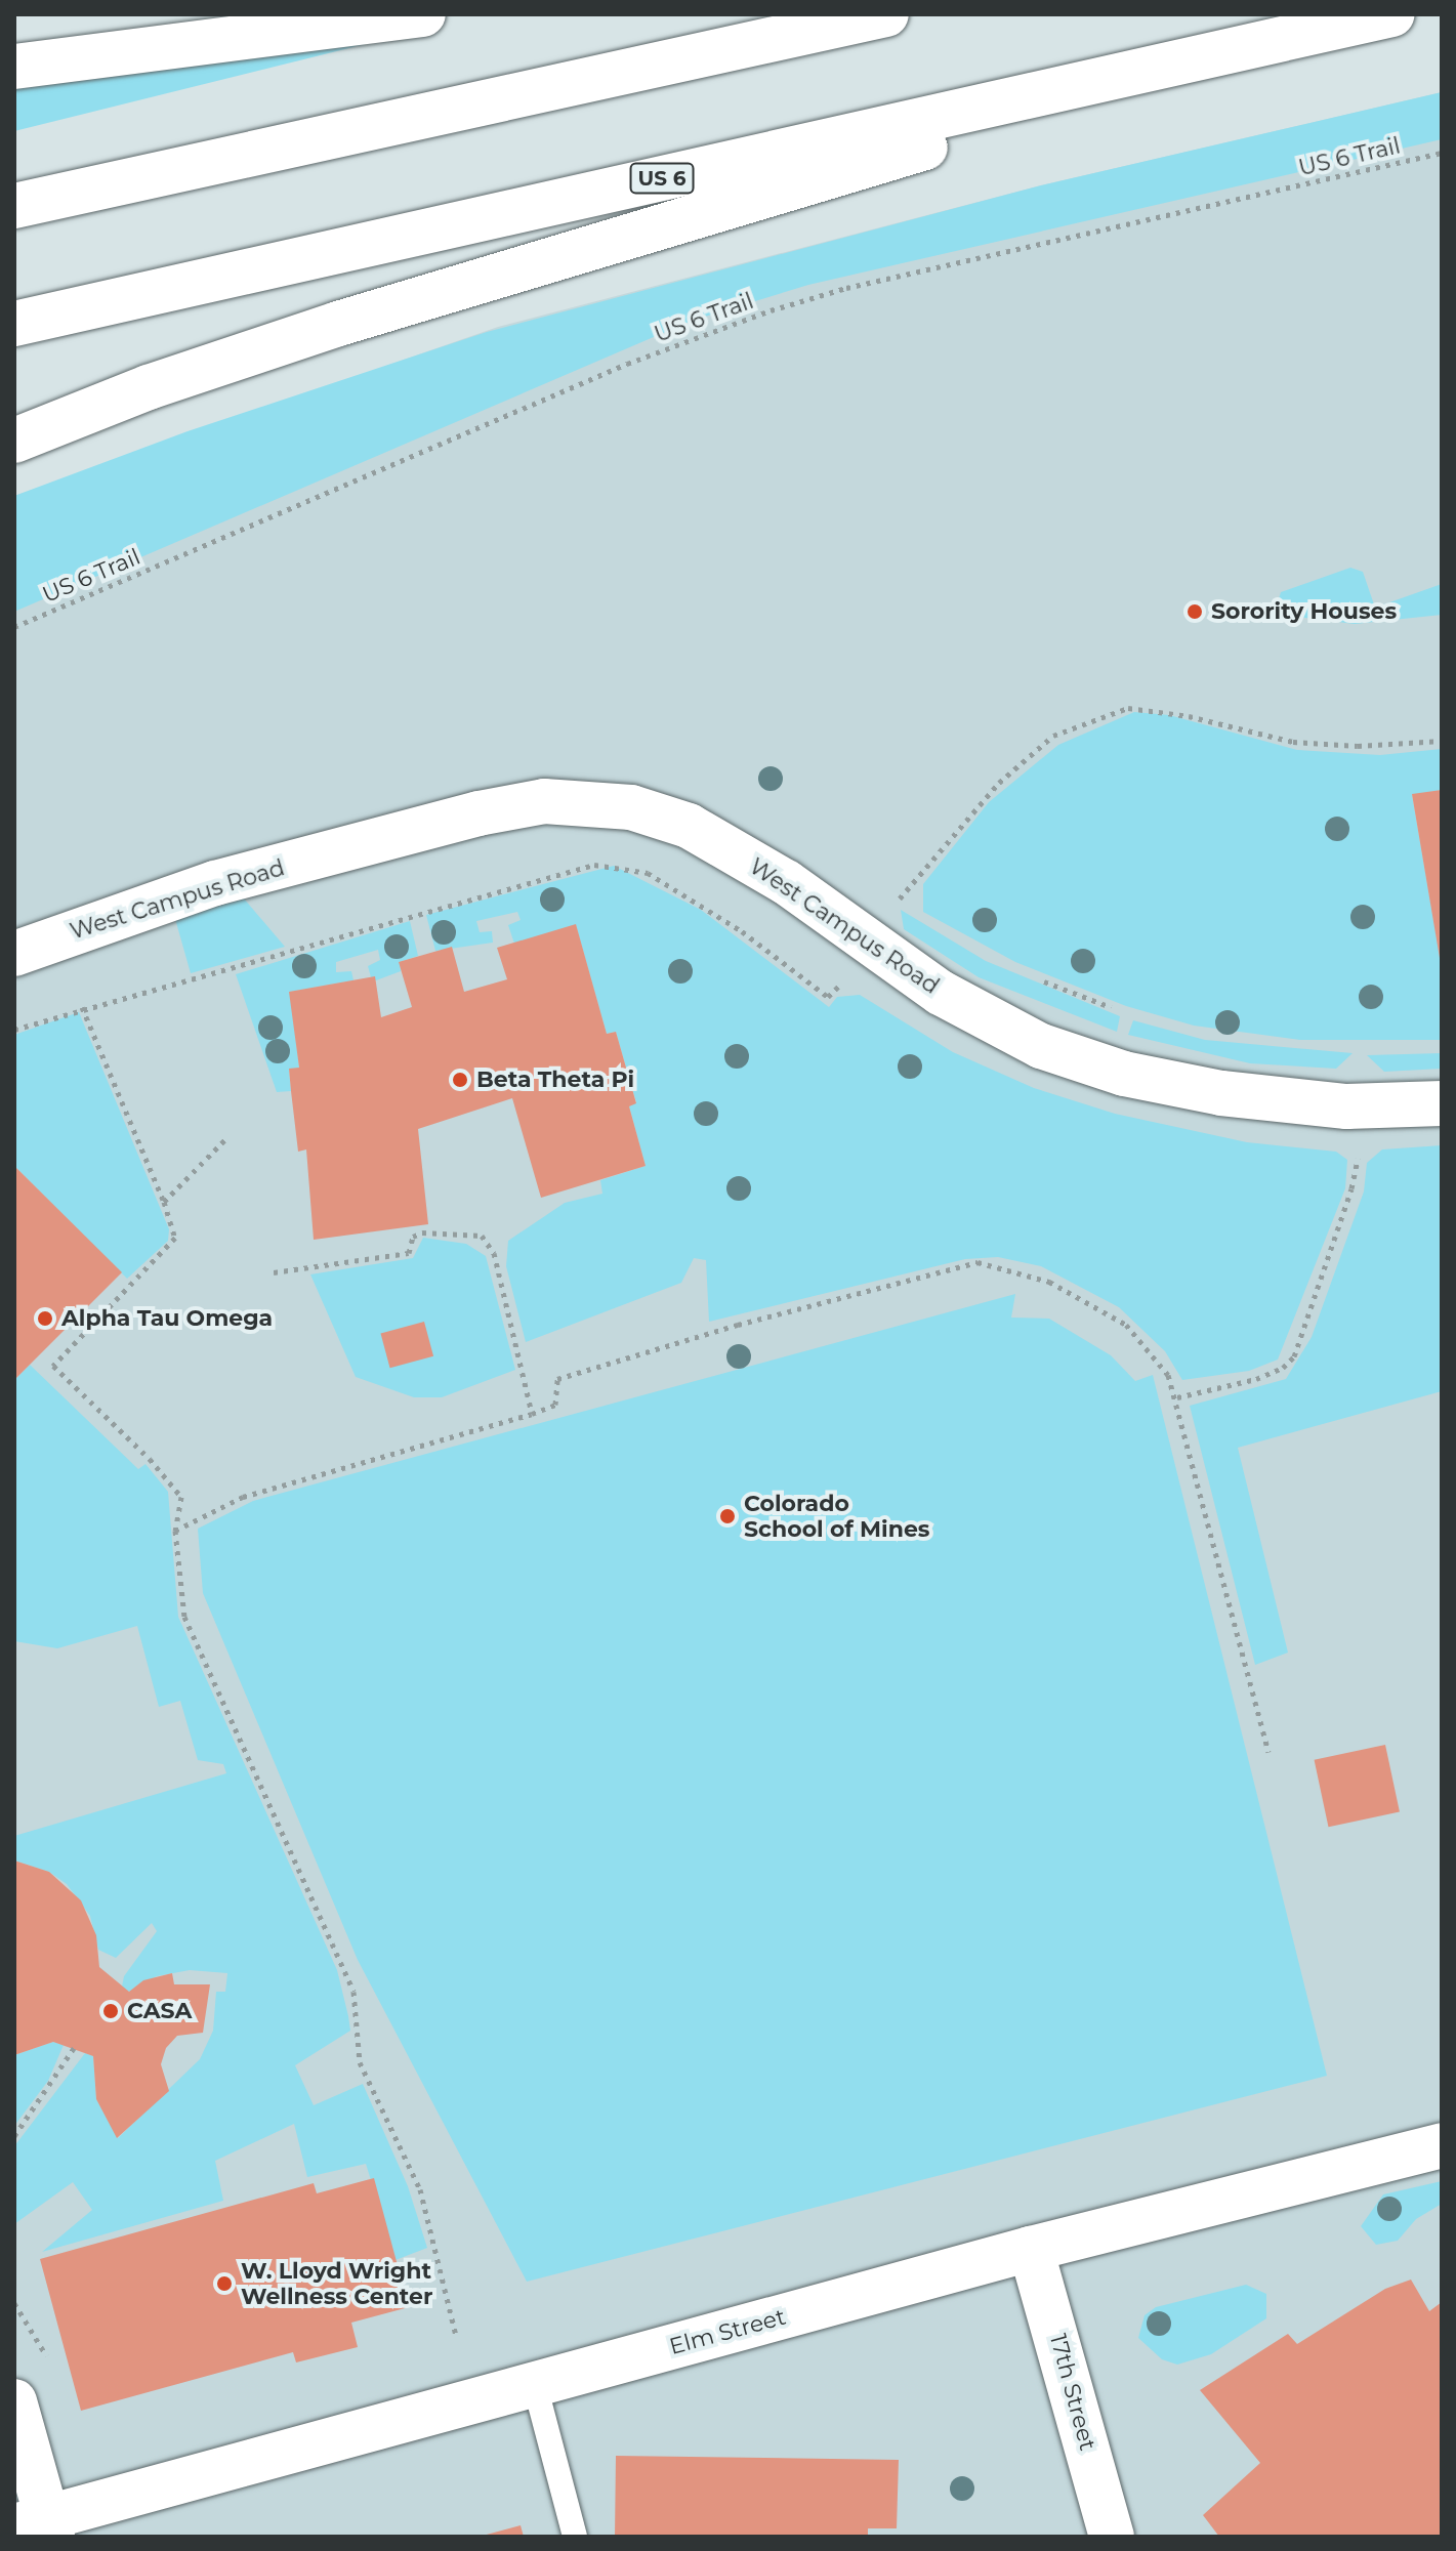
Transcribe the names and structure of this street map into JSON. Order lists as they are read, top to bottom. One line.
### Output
{"streets":{"main road":["US 6","West Campus Road","Elm Street","17th Street"],"path":["US 6 Trail"]},"crossings":[["Elm Street","17th Street"]],"places":["Sorority Houses","Beta Theta Pi","Alpha Tau Omega","Colorado School of Mines","CASA","W. Lloyd Wright Wellness Center"]}
